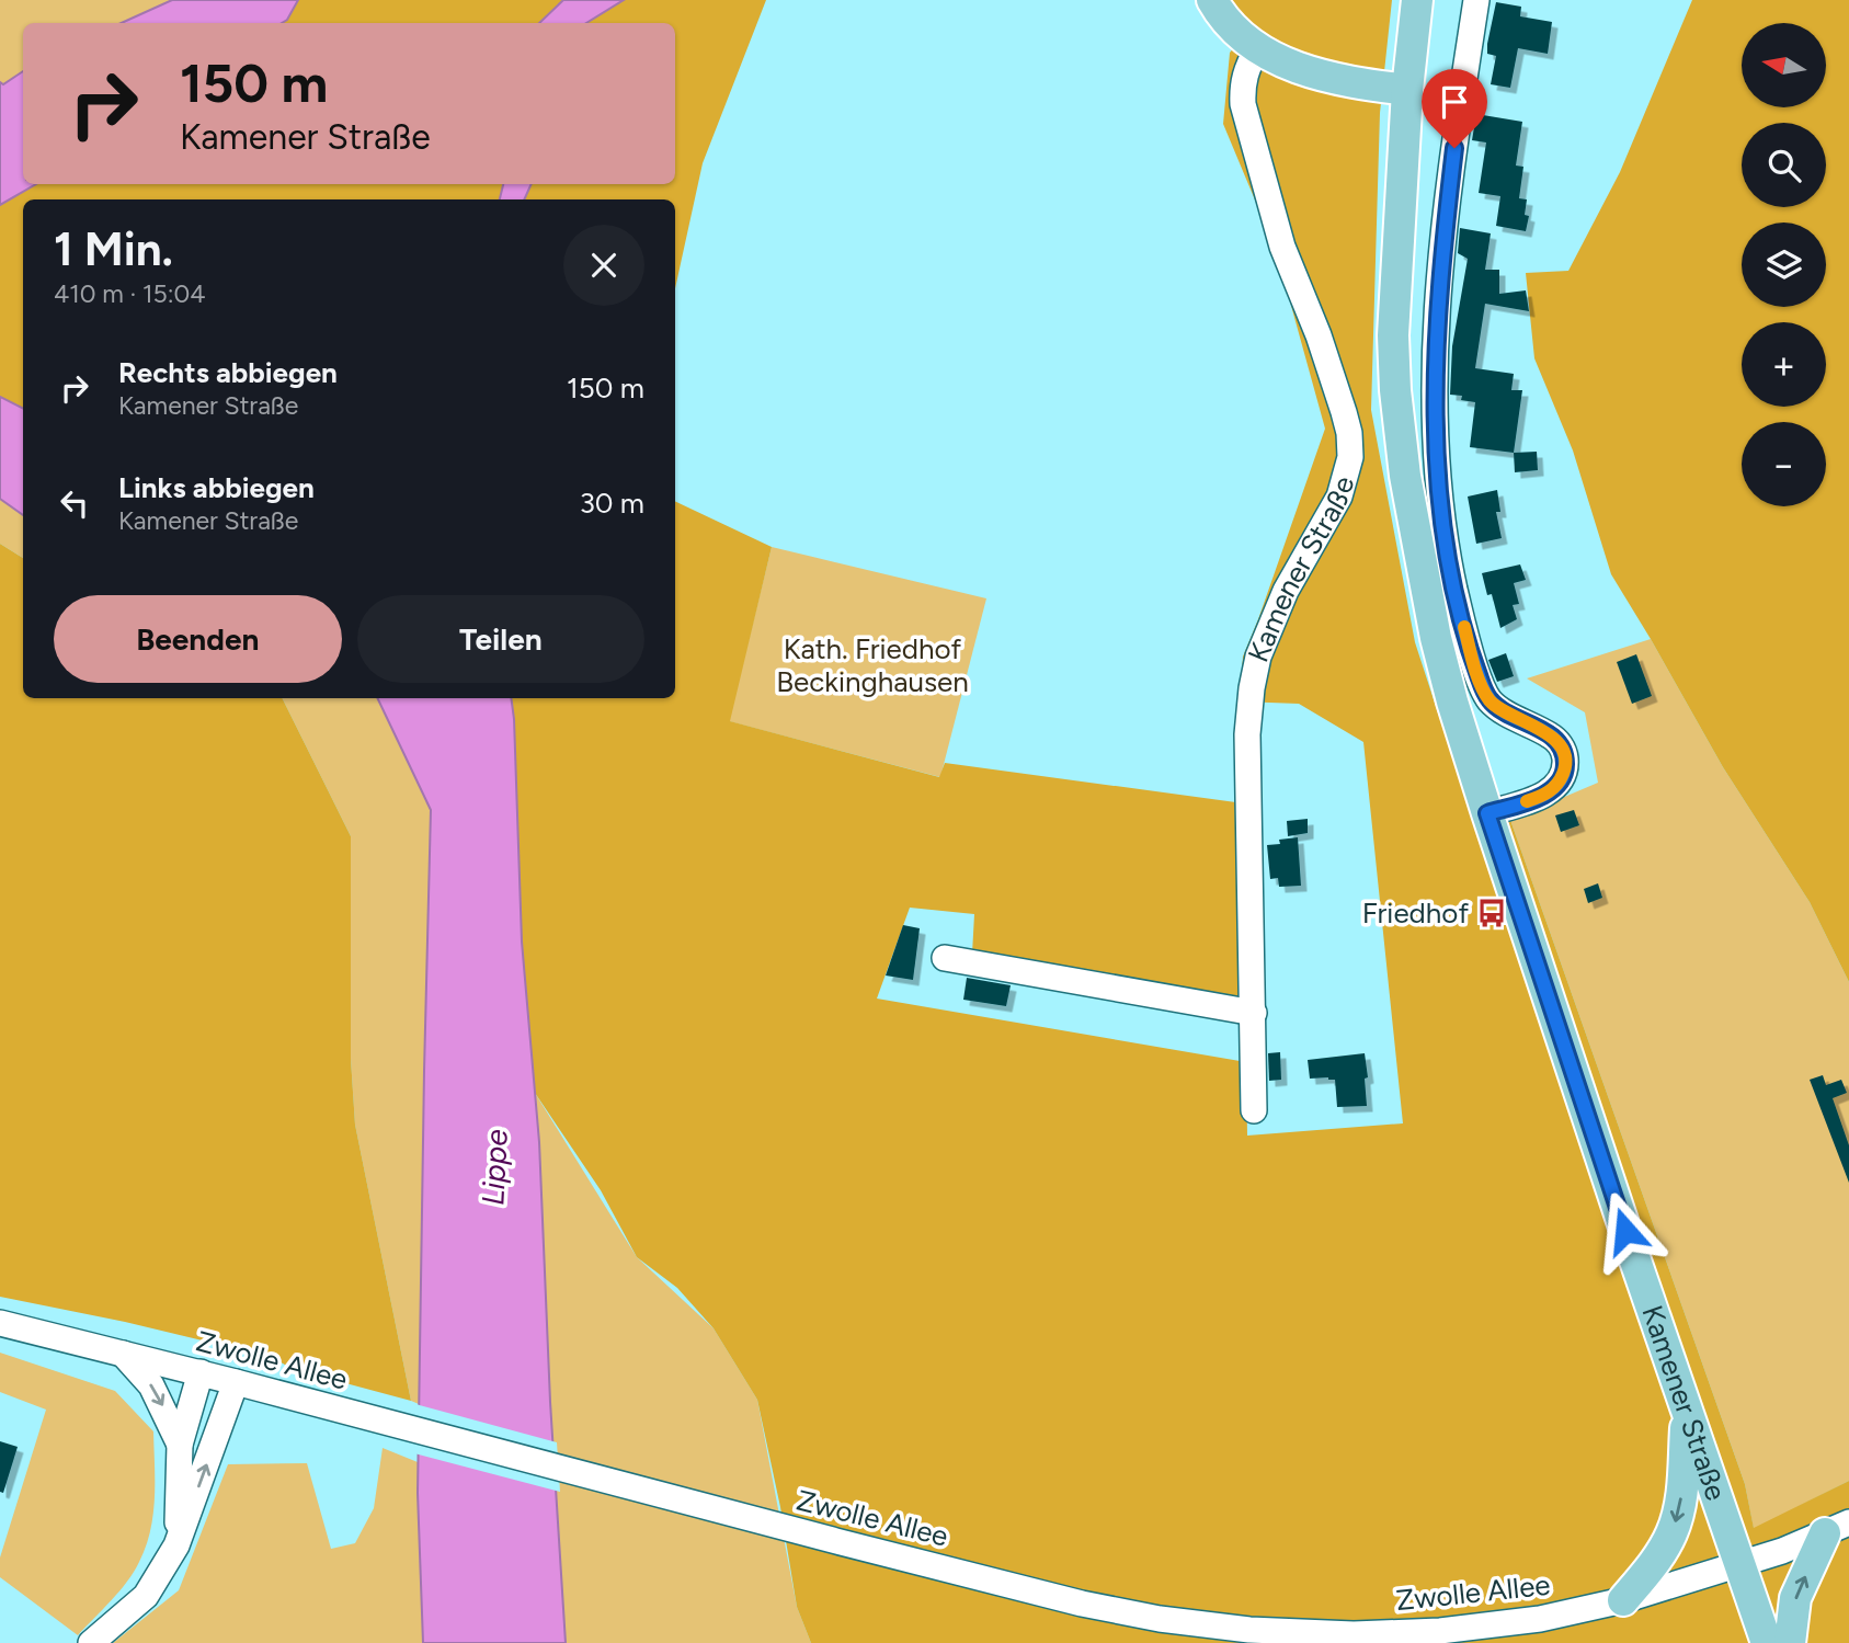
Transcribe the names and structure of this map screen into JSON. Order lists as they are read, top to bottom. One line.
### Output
{"streets":{"main road":["Kamener Straße"],"street":["Zwolle Allee"]},"crossings":[["Kamener Straße","Zwolle Allee"]],"water":["Lippe"],"parks":["Kath. Friedhof Beckinghausen"],"places":{"bus stop":["Friedhof"]},"north":"left","page":{"map_buttons":["+","−"],"turn":["150 m","Kamener Straße"],"heading":["1 Min.","410 m · 15:04"],"list":[{"name":"Rechts abbiegen","note":"Kamener Straße","value":"150 m"},{"name":"Links abbiegen","note":"Kamener Straße","value":"30 m"}],"buttons":["Beenden","Teilen"]}}
